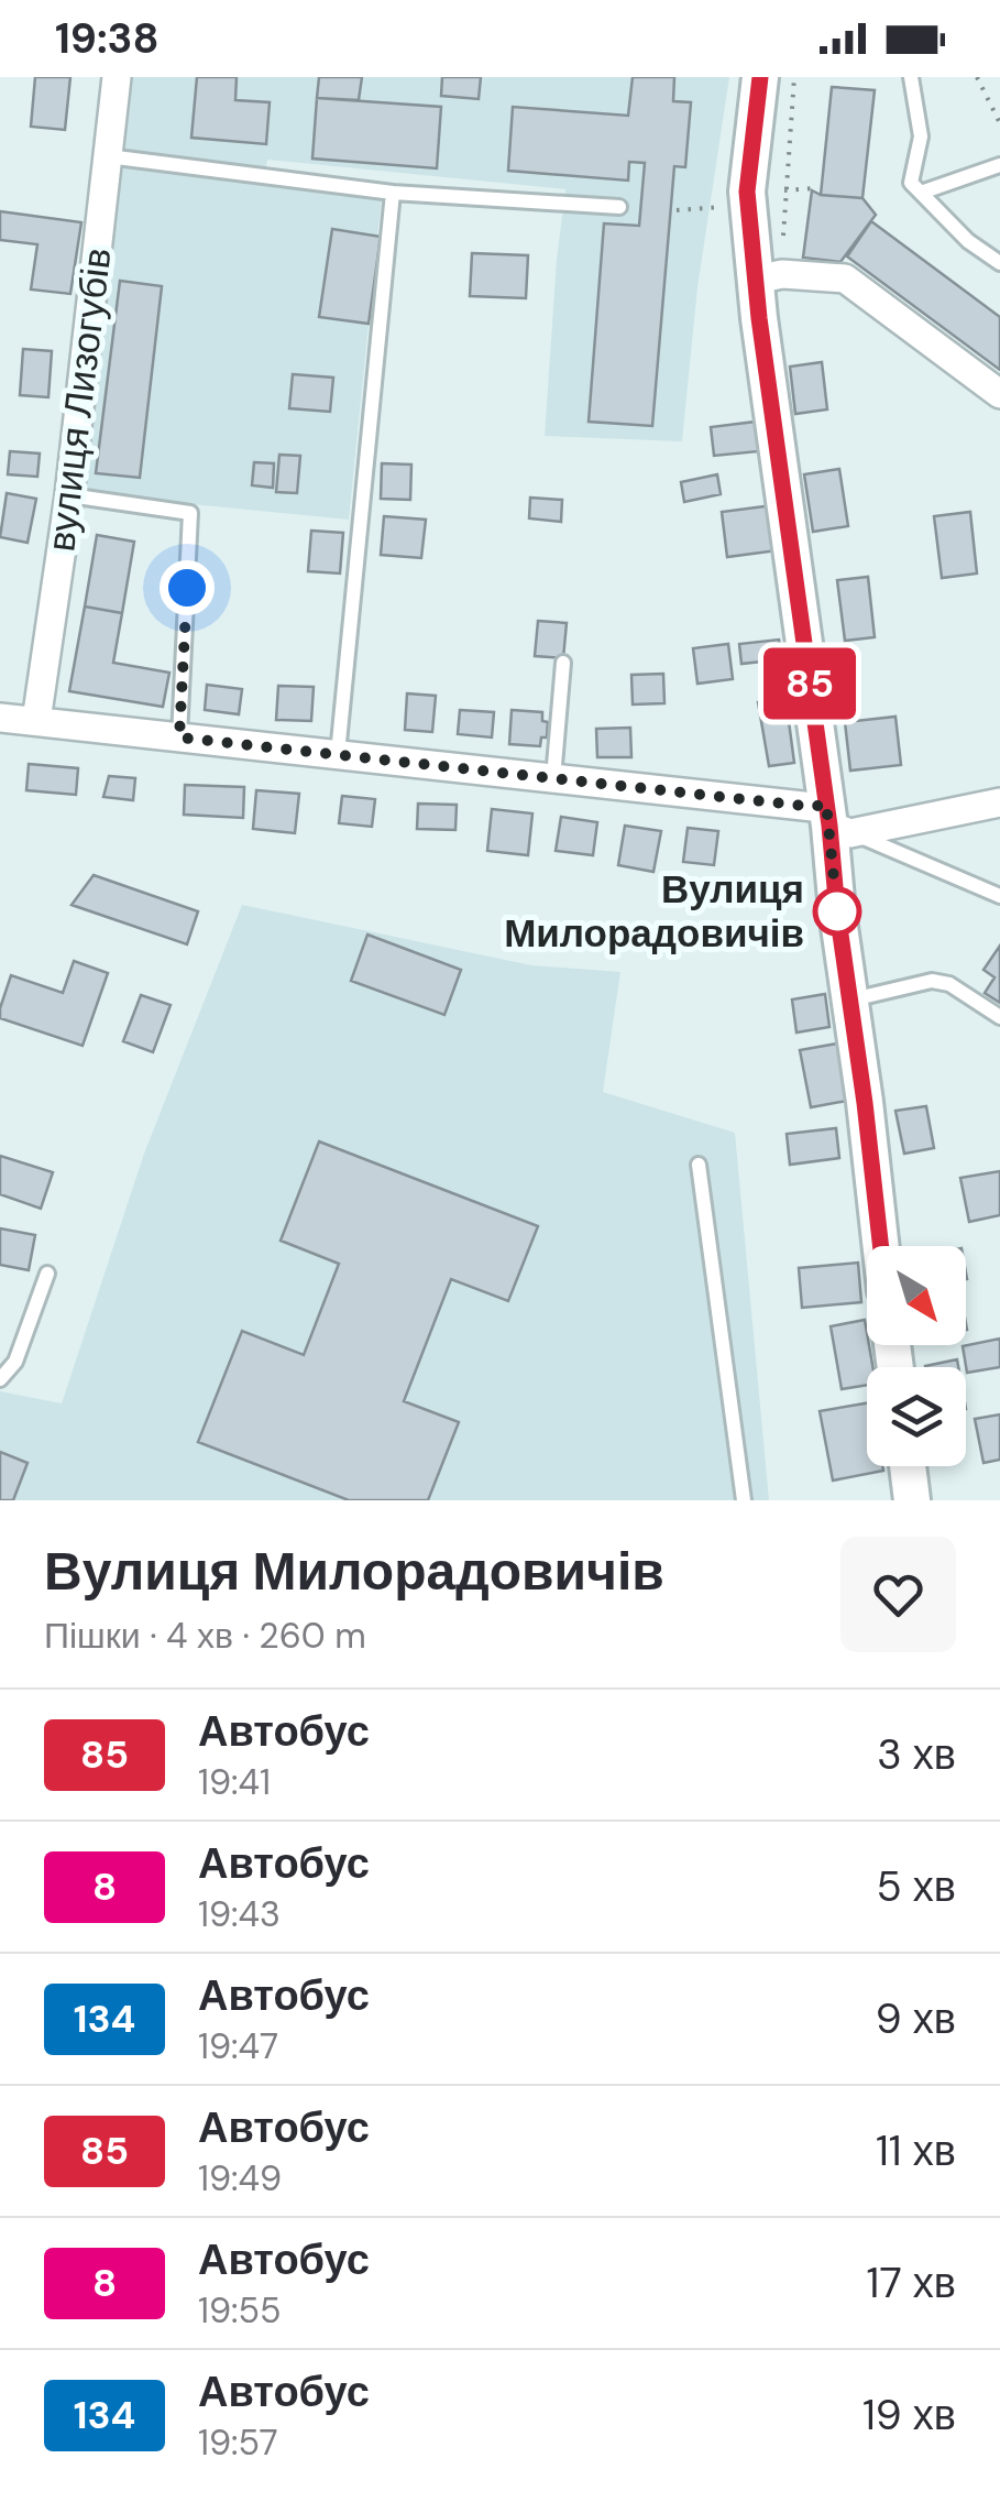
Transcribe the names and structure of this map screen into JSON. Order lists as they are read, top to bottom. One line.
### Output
{"streets":{"street":["вулиця Лизогубів"]},"places":["Вулиця Милорадовичів"],"lines":["bus line 85"],"north":"bottom right","page":{"status":"19:38","on_map":"85","heading":["Вулиця Милорадовичів","Пішки · 4 хв · 260 m"],"list":[{"mark":"85","name":"Автобус","note":"19:41","value":"3 хв"},{"mark":"8","name":"Автобус","note":"19:43","value":"5 хв"},{"mark":"134","name":"Автобус","note":"19:47","value":"9 хв"},{"mark":"85","name":"Автобус","note":"19:49","value":"11 хв"},{"mark":"8","name":"Автобус","note":"19:55","value":"17 хв"},{"mark":"134","name":"Автобус","note":"19:57","value":"19 хв"}]}}
